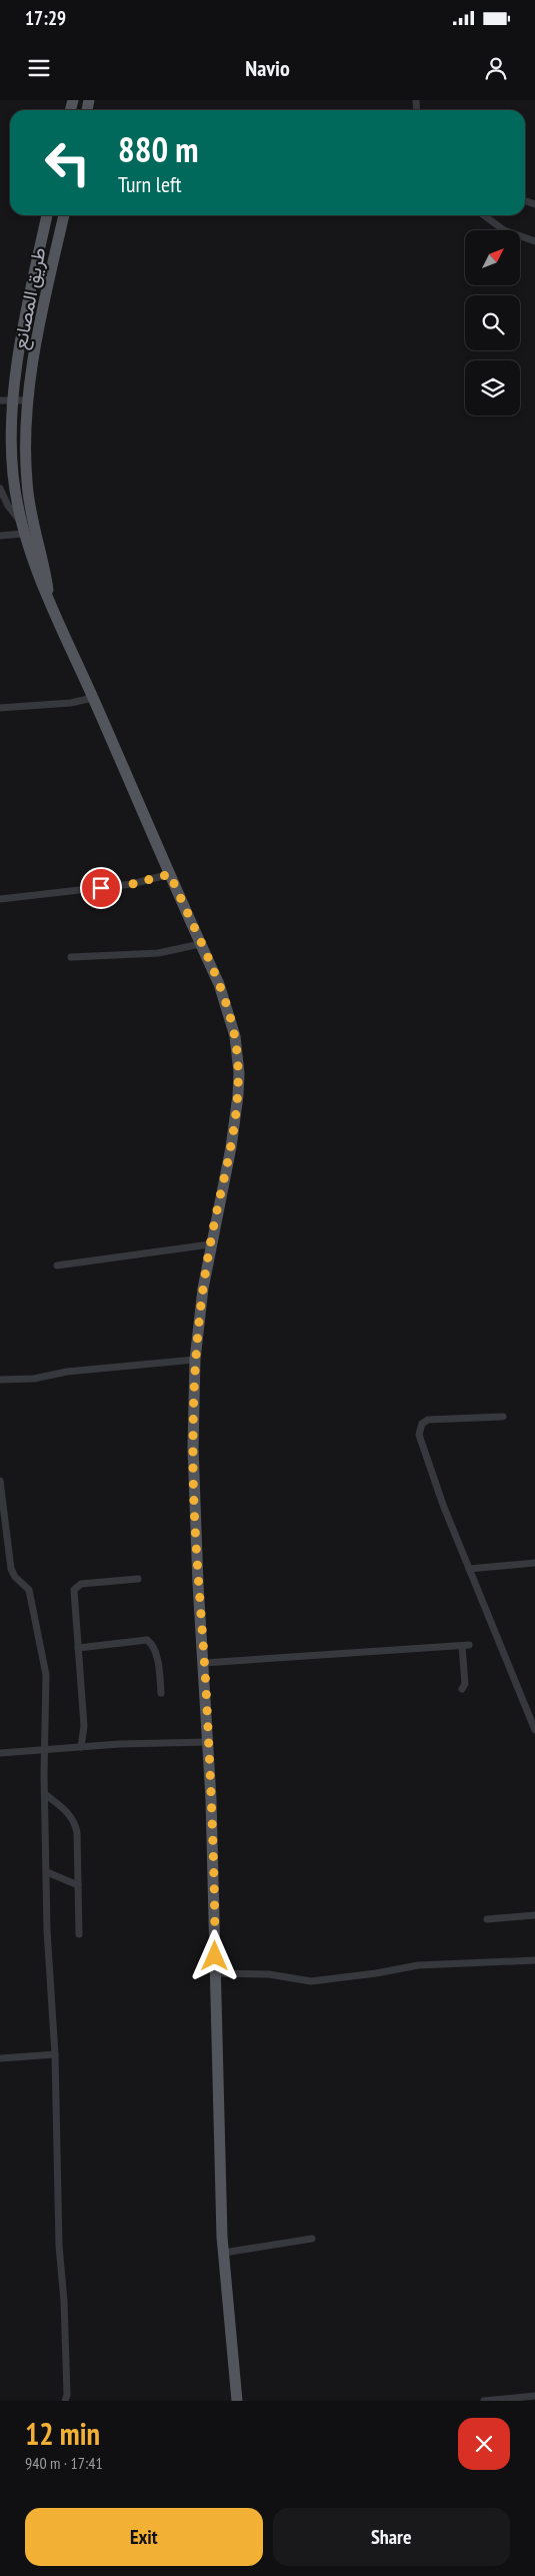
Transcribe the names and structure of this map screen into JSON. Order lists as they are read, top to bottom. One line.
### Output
{"streets":{"main road":["طريق المصانع"]},"north":"top right","page":{"status":"17:29","header":"Navio","turn":["880 m","Turn left"],"heading":["12 min","940 m · 17:41"],"buttons":["Exit","Share"]}}
